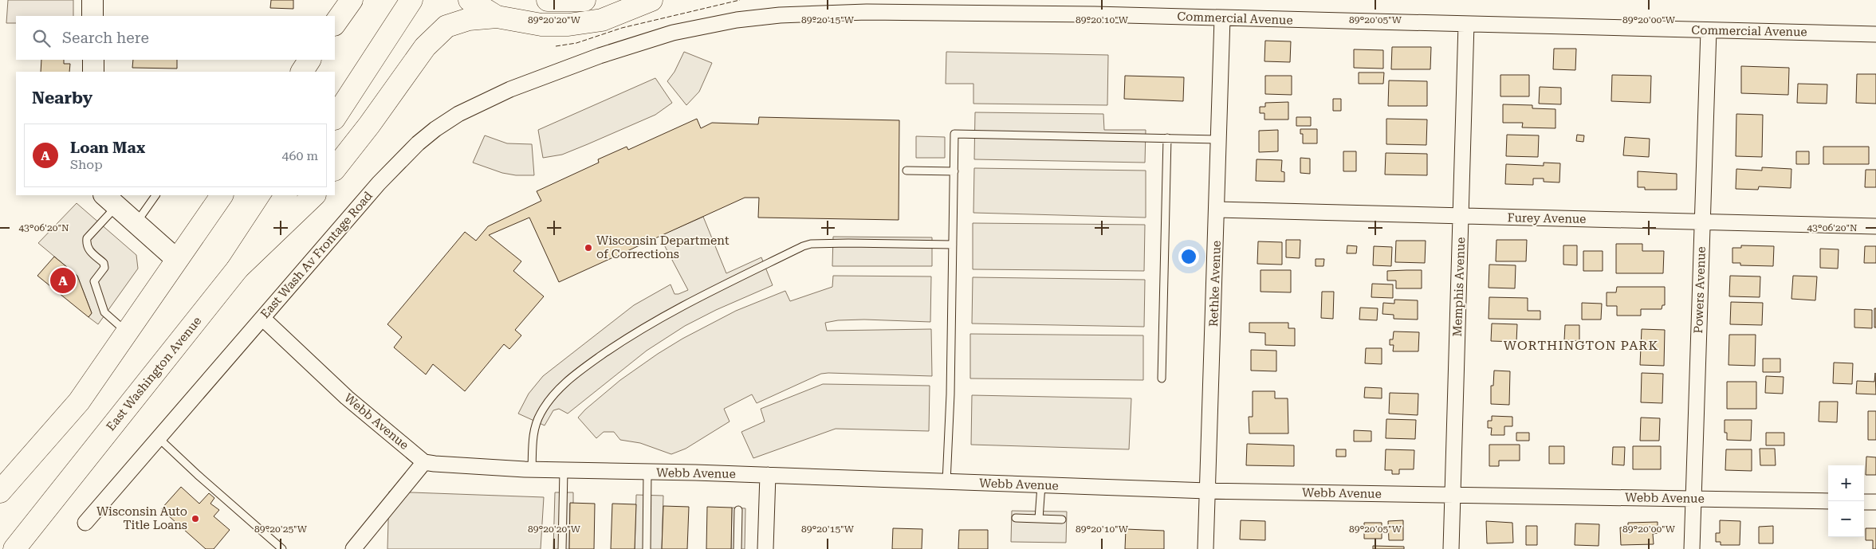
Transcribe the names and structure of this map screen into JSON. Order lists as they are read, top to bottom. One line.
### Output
{"streets":{"main road":["East Washington Avenue"],"street":["Commercial Avenue","Furey Avenue","East Wash Av Frontage Road","Rethke Avenue","Memphis Avenue","Powers Avenue","Webb Avenue"]},"crossings":[["Commercial Avenue","East Wash Av Frontage Road"],["Commercial Avenue","Rethke Avenue"],["Commercial Avenue","Memphis Avenue"],["Commercial Avenue","Powers Avenue"],["Furey Avenue","Rethke Avenue"],["Furey Avenue","Memphis Avenue"],["Furey Avenue","Powers Avenue"],["East Wash Av Frontage Road","Webb Avenue"],["Rethke Avenue","Webb Avenue"],["Memphis Avenue","Webb Avenue"],["Powers Avenue","Webb Avenue"]],"districts":["WORTHINGTON PARK"],"places":["Wisconsin Department of Corrections","Wisconsin Auto Title Loans"],"page":{"search":"Search here","heading":"Nearby","list":[{"mark":"A","name":"Loan Max","note":"Shop","value":"460 m"}],"pins":"A","map_buttons":["+","−"]},"coordinates":["89°20'20\"W","89°20'15\"W","89°20'10\"W","89°20'05\"W","89°20'00\"W","43°06'20\"N","89°20'25\"W"]}
